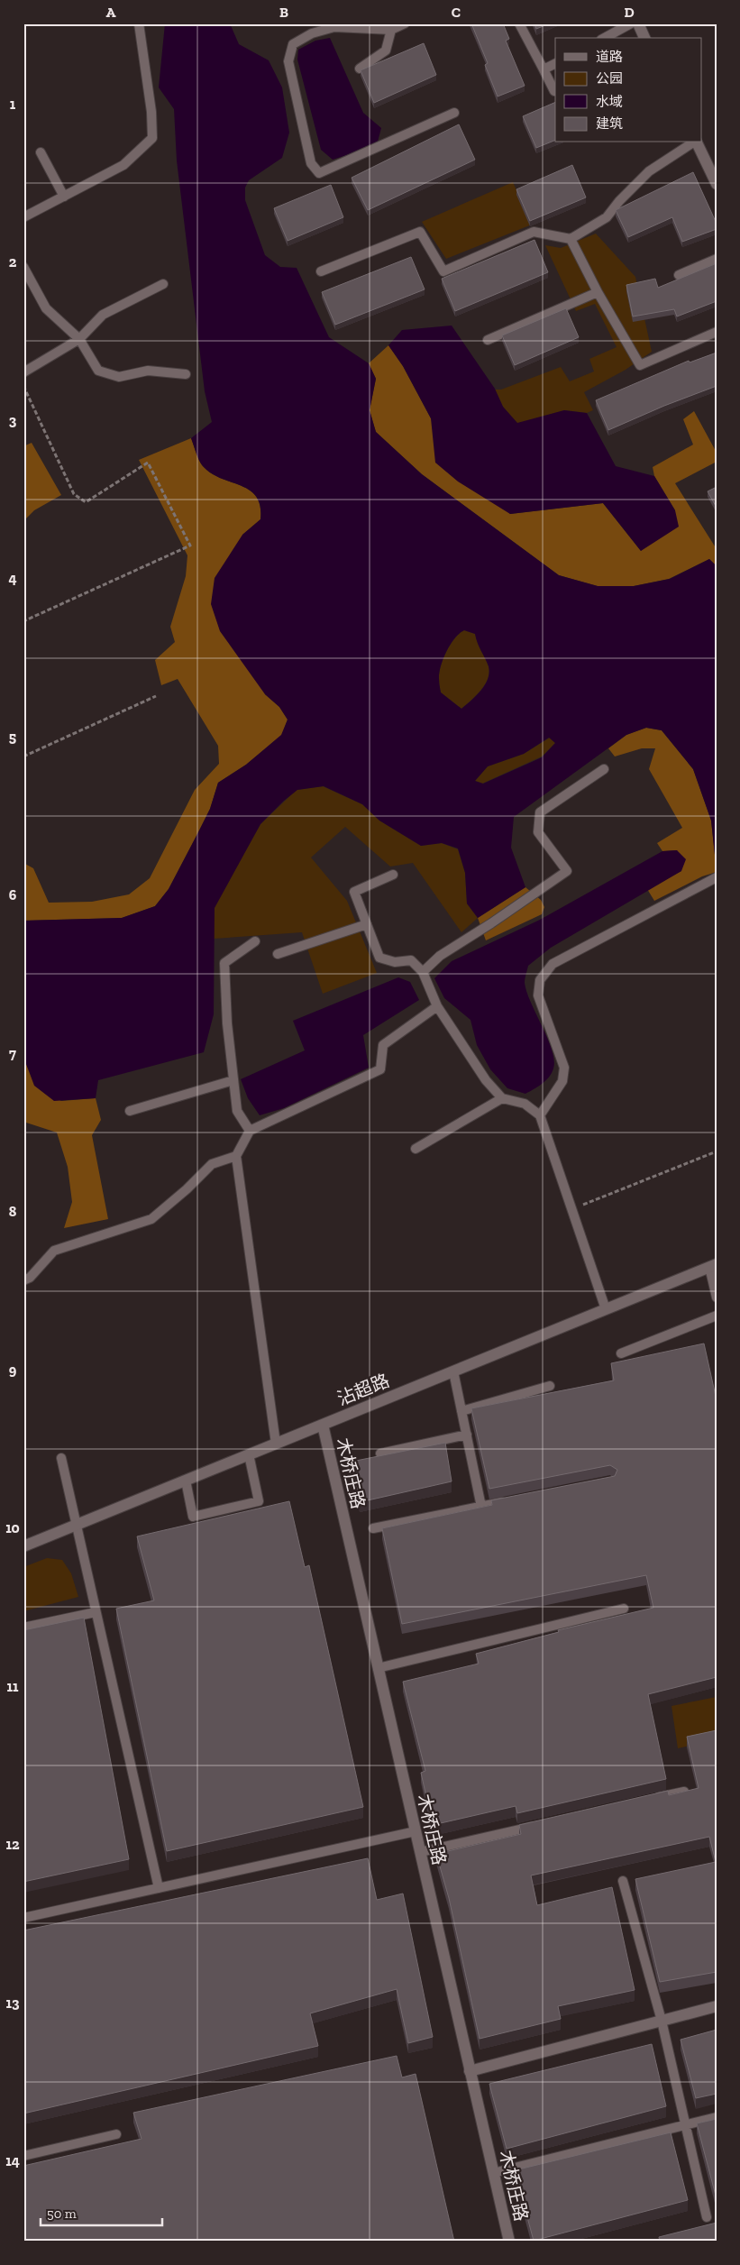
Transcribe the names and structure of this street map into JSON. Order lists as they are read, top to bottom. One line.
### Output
{"streets":{"street":["沾超路","木桥庄路"]},"crossings":[["沾超路","木桥庄路"]],"legend":["道路","公园","水域","建筑"],"scale_bar":"50 m","grid":{"columns":["A","B","C","D"],"rows":["1","2","3","4","5","6","7","8","9","10","11","12","13","14"]}}
